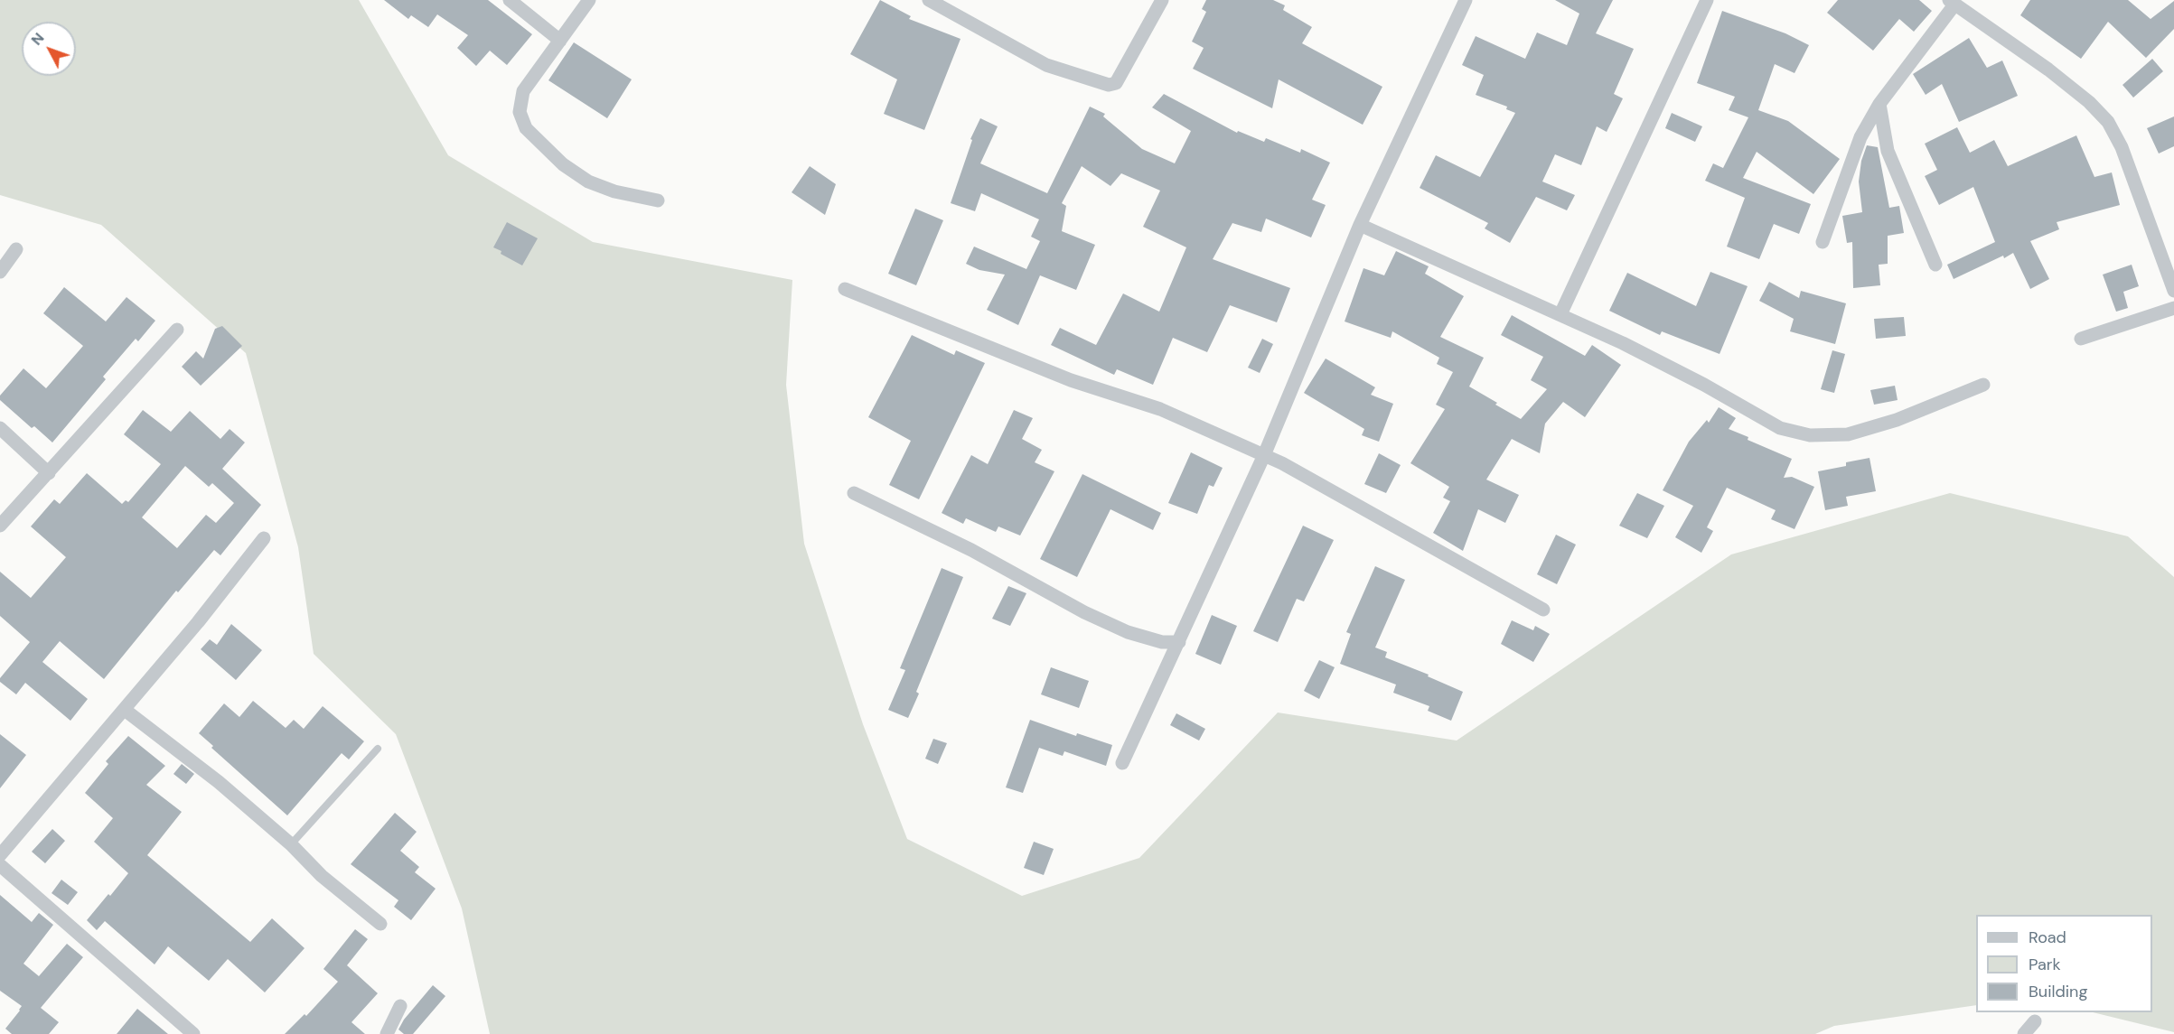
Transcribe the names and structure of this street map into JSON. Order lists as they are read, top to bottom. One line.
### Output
{"legend":["Road","Park","Building"],"north":"top left"}
